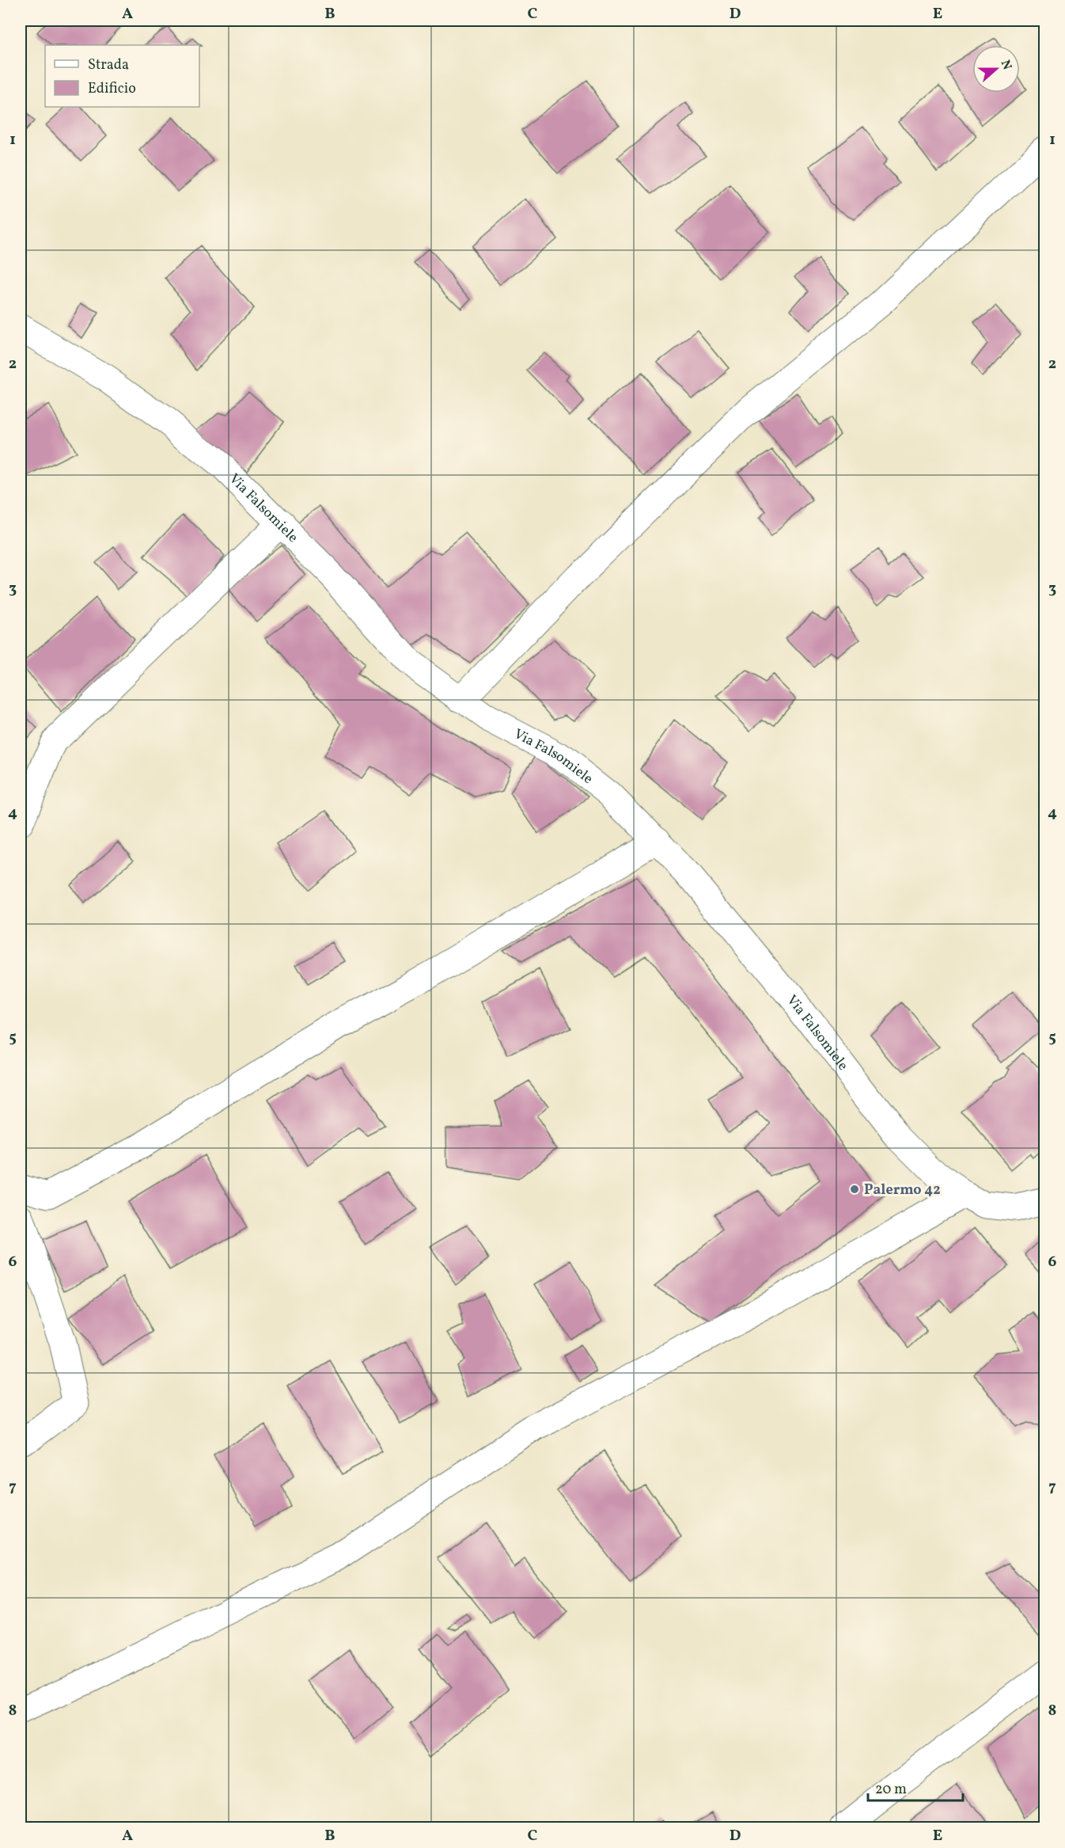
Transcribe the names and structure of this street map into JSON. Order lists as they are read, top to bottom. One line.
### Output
{"streets":{"street":["Via Falsomiele"]},"places":["Palermo 42"],"legend":["Strada","Edificio"],"scale_bar":"20 m","north":"right","grid":{"columns":["A","B","C","D","E"],"rows":["1","2","3","4","5","6","7","8"]}}
